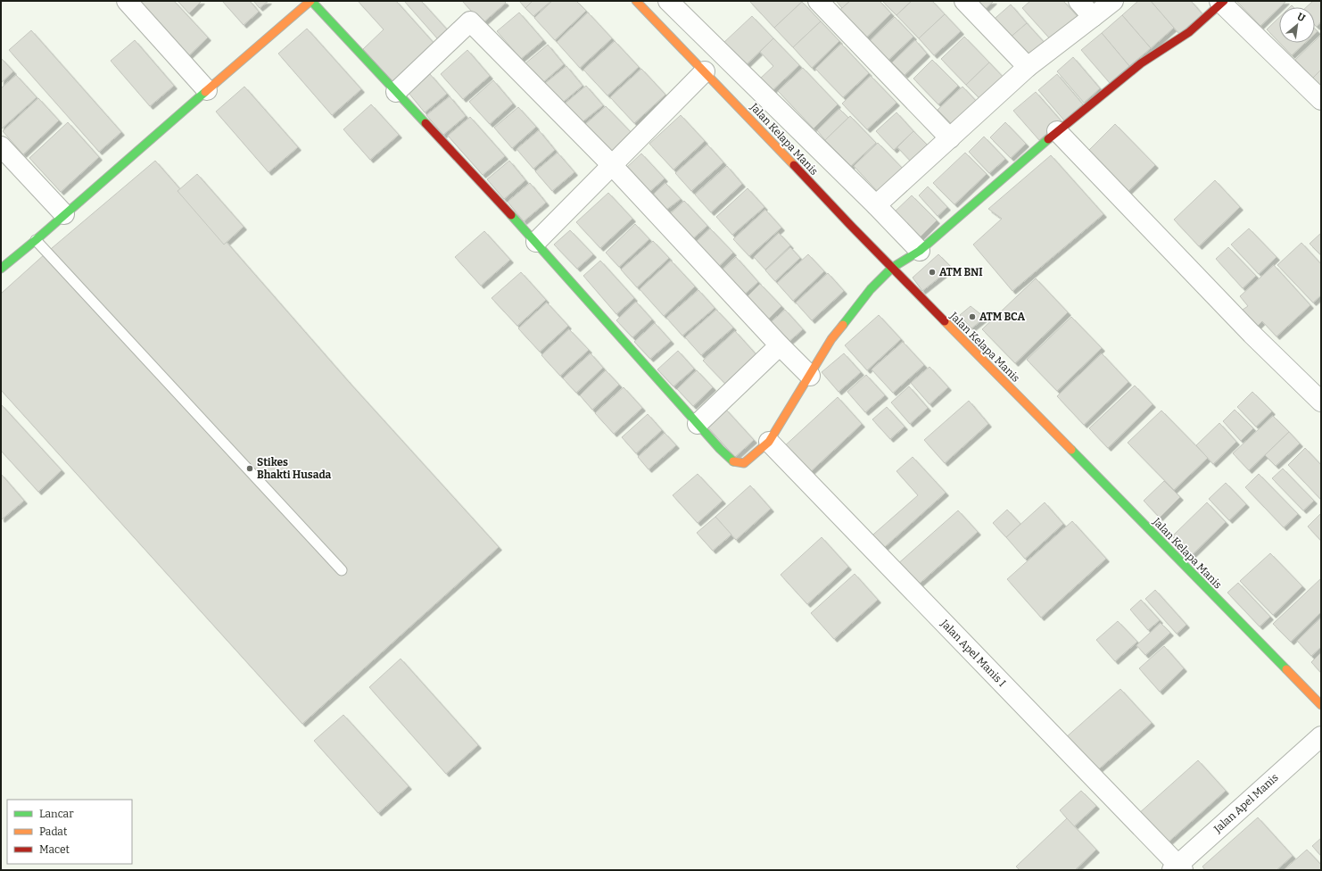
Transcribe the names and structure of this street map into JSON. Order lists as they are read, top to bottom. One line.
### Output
{"streets":{"street":["Jalan Kelapa Manis","Jalan Apel Manis I","Jalan Apel Manis"]},"crossings":[["Jalan Apel Manis I","Jalan Apel Manis"]],"places":["ATM BNI","ATM BCA","Stikes Bhakti Husada"],"legend":["Lancar","Padat","Macet"],"north":"top right"}
